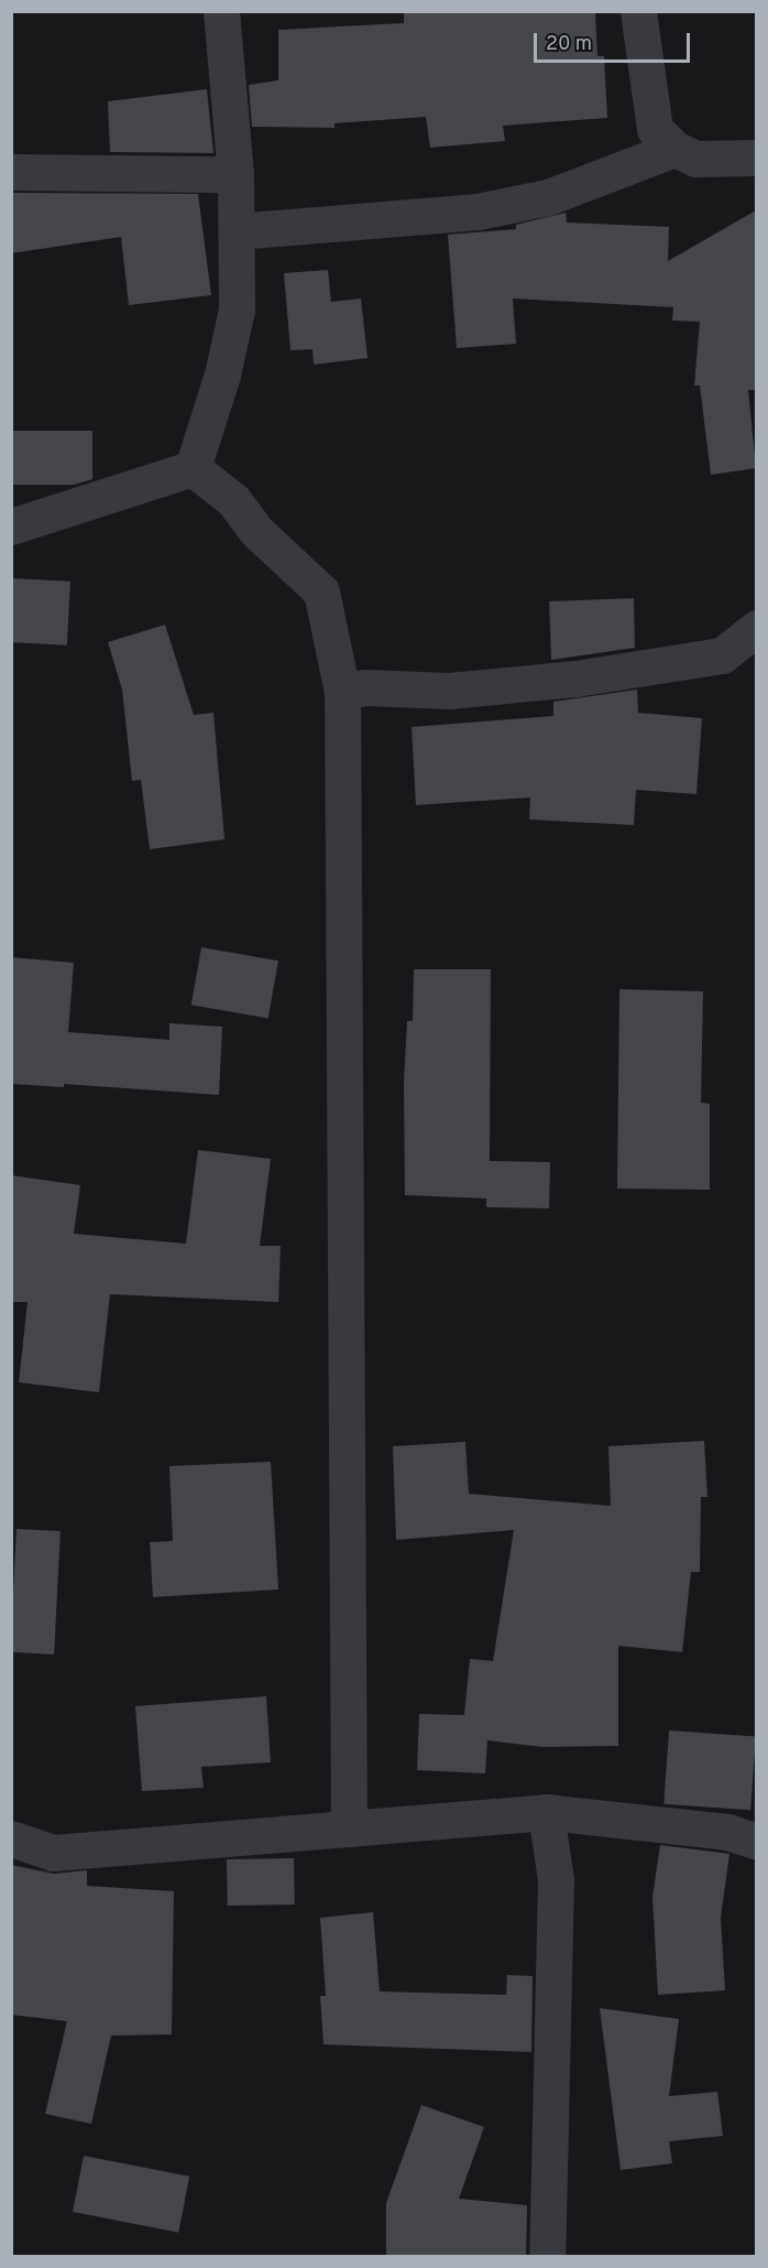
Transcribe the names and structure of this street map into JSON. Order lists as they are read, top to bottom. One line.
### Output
{"scale_bar":"20 m"}
